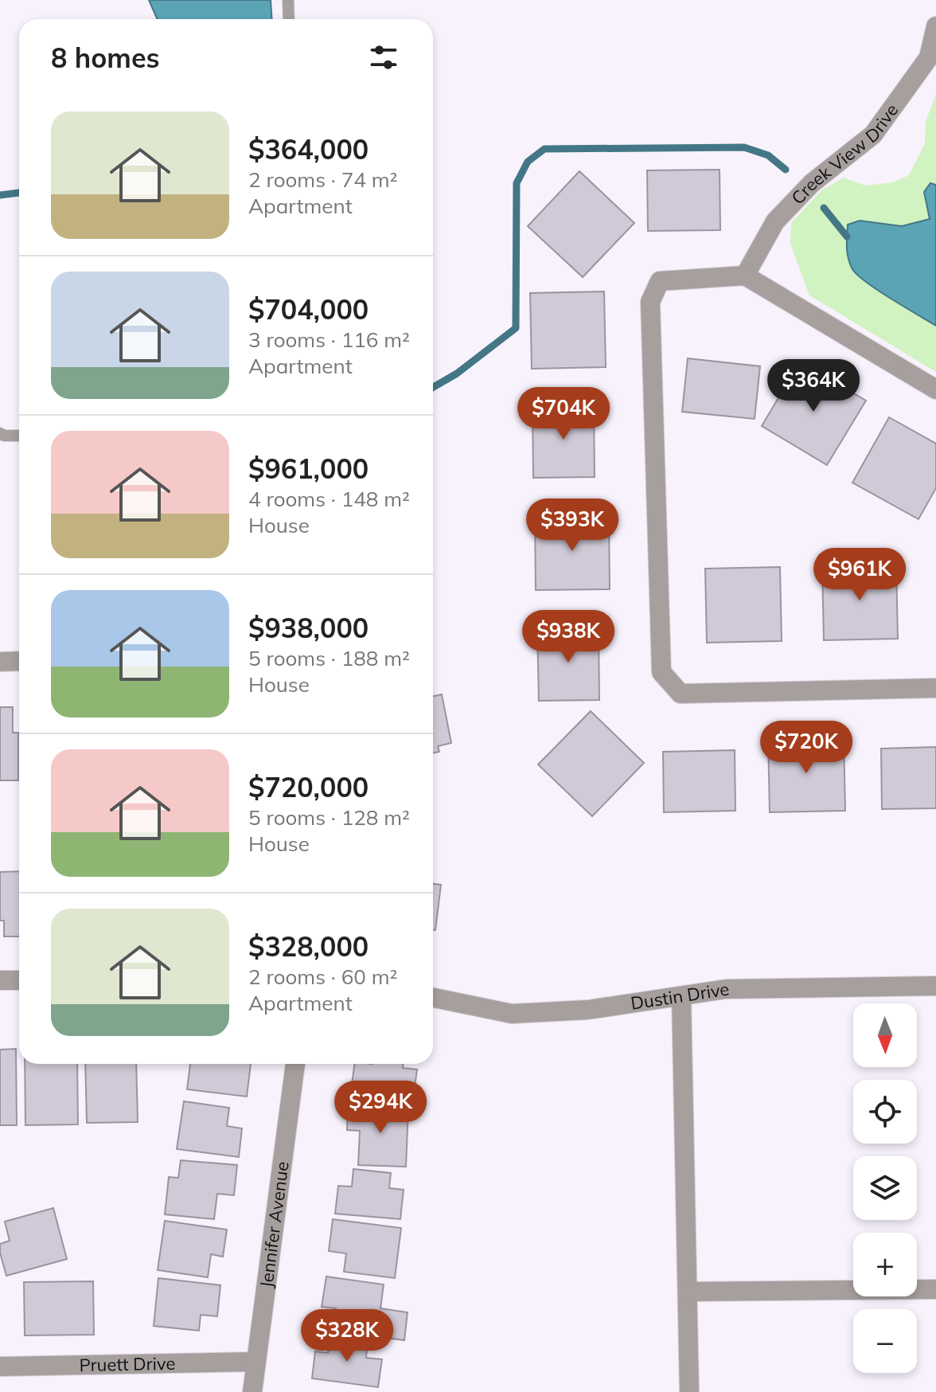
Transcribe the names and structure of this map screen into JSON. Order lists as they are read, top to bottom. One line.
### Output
{"streets":{"street":["Creek View Drive","Dustin Drive","Jennifer Avenue","Pruett Drive"]},"crossings":[["Jennifer Avenue","Pruett Drive"]],"north":"bottom","page":{"heading":"8 homes","list":[{"name":"$364,000","note":"2 rooms · 74 m² · Apartment"},{"name":"$704,000","note":"3 rooms · 116 m² · Apartment"},{"name":"$961,000","note":"4 rooms · 148 m² · House"},{"name":"$938,000","note":"5 rooms · 188 m² · House"},{"name":"$720,000","note":"5 rooms · 128 m² · House"},{"name":"$328,000","note":"2 rooms · 60 m² · Apartment"}],"price":["$364K","$704K","$393K","$961K","$938K","$720K","$294K","$328K"],"map_buttons":["+","−"]}}
